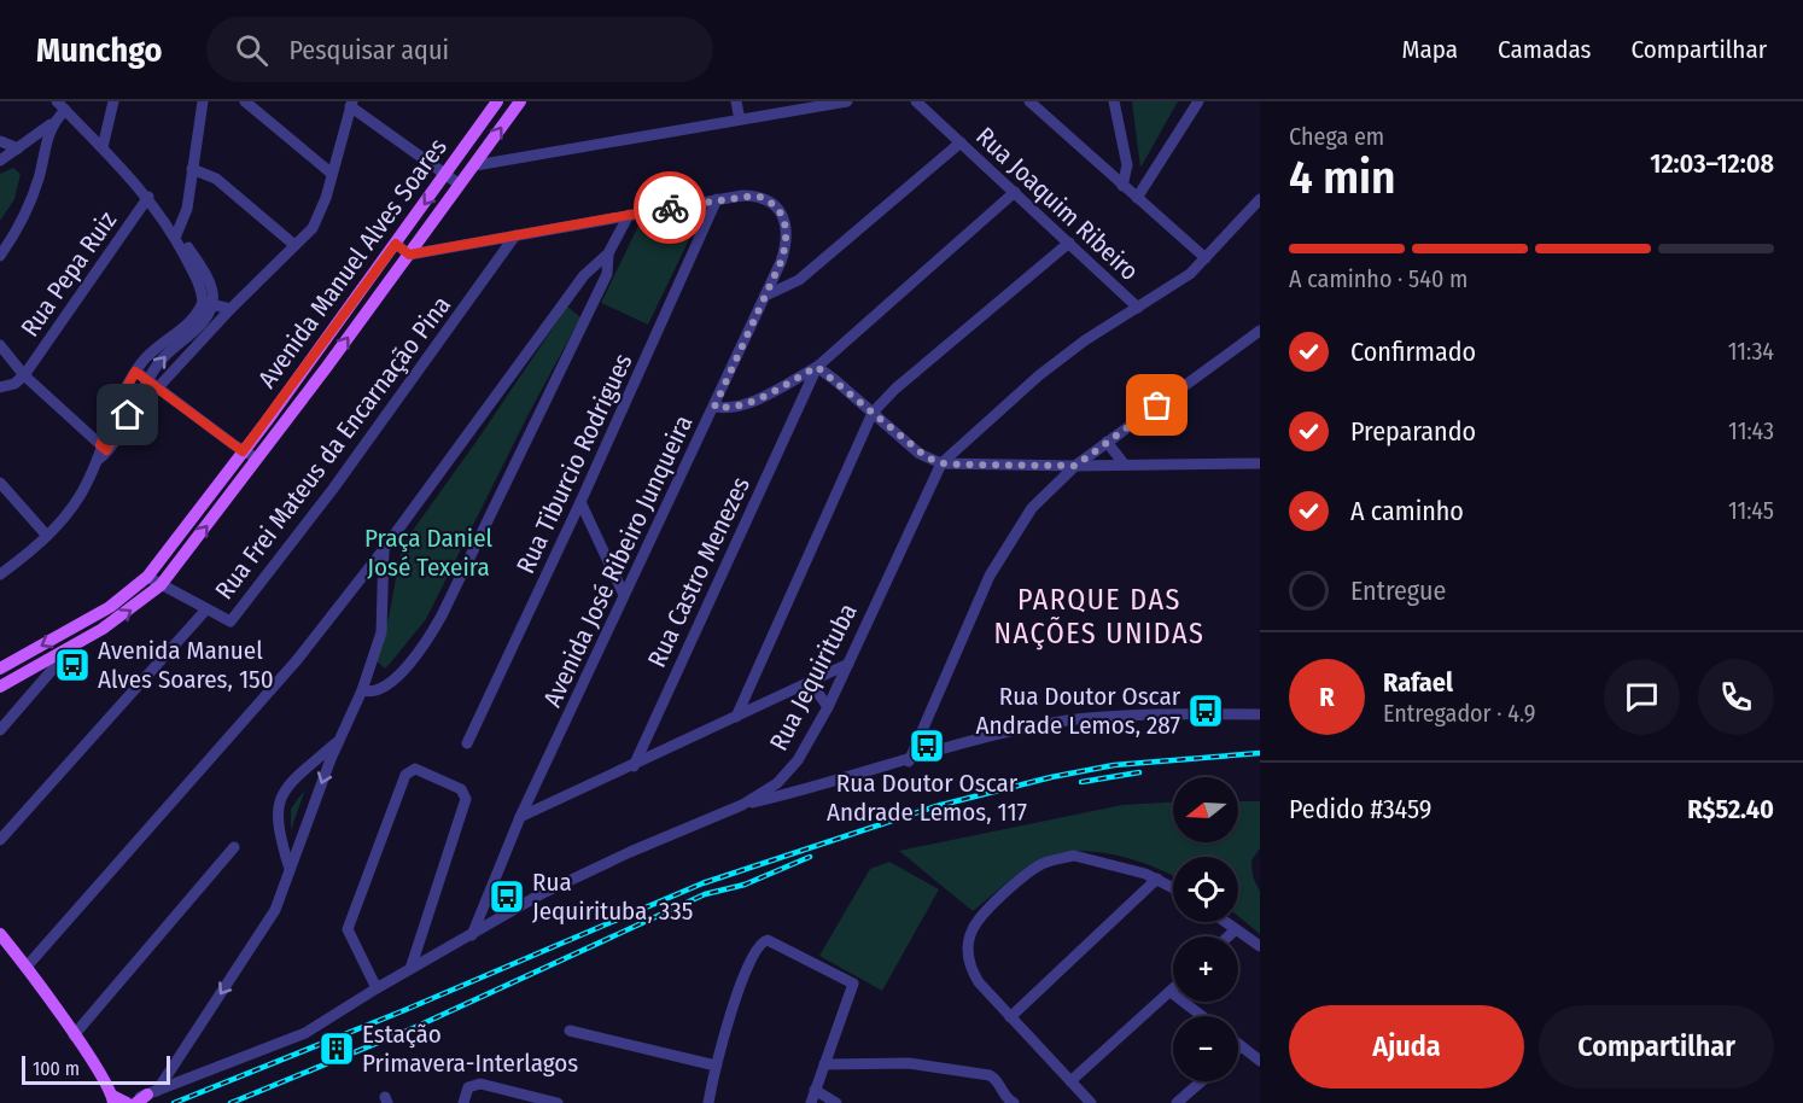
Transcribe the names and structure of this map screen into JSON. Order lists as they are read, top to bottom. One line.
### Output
{"streets":{"main road":["Avenida Manuel Alves Soares"],"street":["Rua Joaquim Ribeiro","Rua Pepa Ruiz","Rua Frei Mateus da Encarnação Pina","Rua Tiburcio Rodrigues","Avenida José Ribeiro Junqueira","Rua Castro Menezes","Rua Jequirituba"]},"crossings":[["Rua Joaquim Ribeiro","Rua Jequirituba"],["Avenida Manuel Alves Soares","Rua Frei Mateus da Encarnação Pina"],["Avenida Manuel Alves Soares","Avenida José Ribeiro Junqueira"],["Rua Frei Mateus da Encarnação Pina","Avenida José Ribeiro Junqueira"],["Rua Tiburcio Rodrigues","Avenida José Ribeiro Junqueira"],["Avenida José Ribeiro Junqueira","Rua Jequirituba"]],"districts":["PARQUE DAS NAÇÕES UNIDAS"],"parks":["Praça Daniel José Texeira"],"places":{"bus stop":["Avenida Manuel Alves Soares, 150","Rua Doutor Oscar Andrade Lemos, 287","Rua Doutor Oscar Andrade Lemos, 117","Rua Jequirituba, 335"],"building":["Estação Primavera-Interlagos"]},"scale_bar":"100 m","north":"left","page":{"header":"Munchgo","search":"Pesquisar aqui","nav":["Mapa","Camadas","Compartilhar"],"heading":["4 min","Chega em","12:03–12:08"],"panel":["Rafael","Entregador · 4.9","Pedido #3459","R$52.40"],"bar":"A caminho · 540 m","list":[["Confirmado","11:34"],["Preparando","11:43"],["A caminho","11:45"],"Entregue"],"round":"R","map_buttons":["+","−"],"buttons":["Ajuda","Compartilhar"],"scale":"100 m"}}
